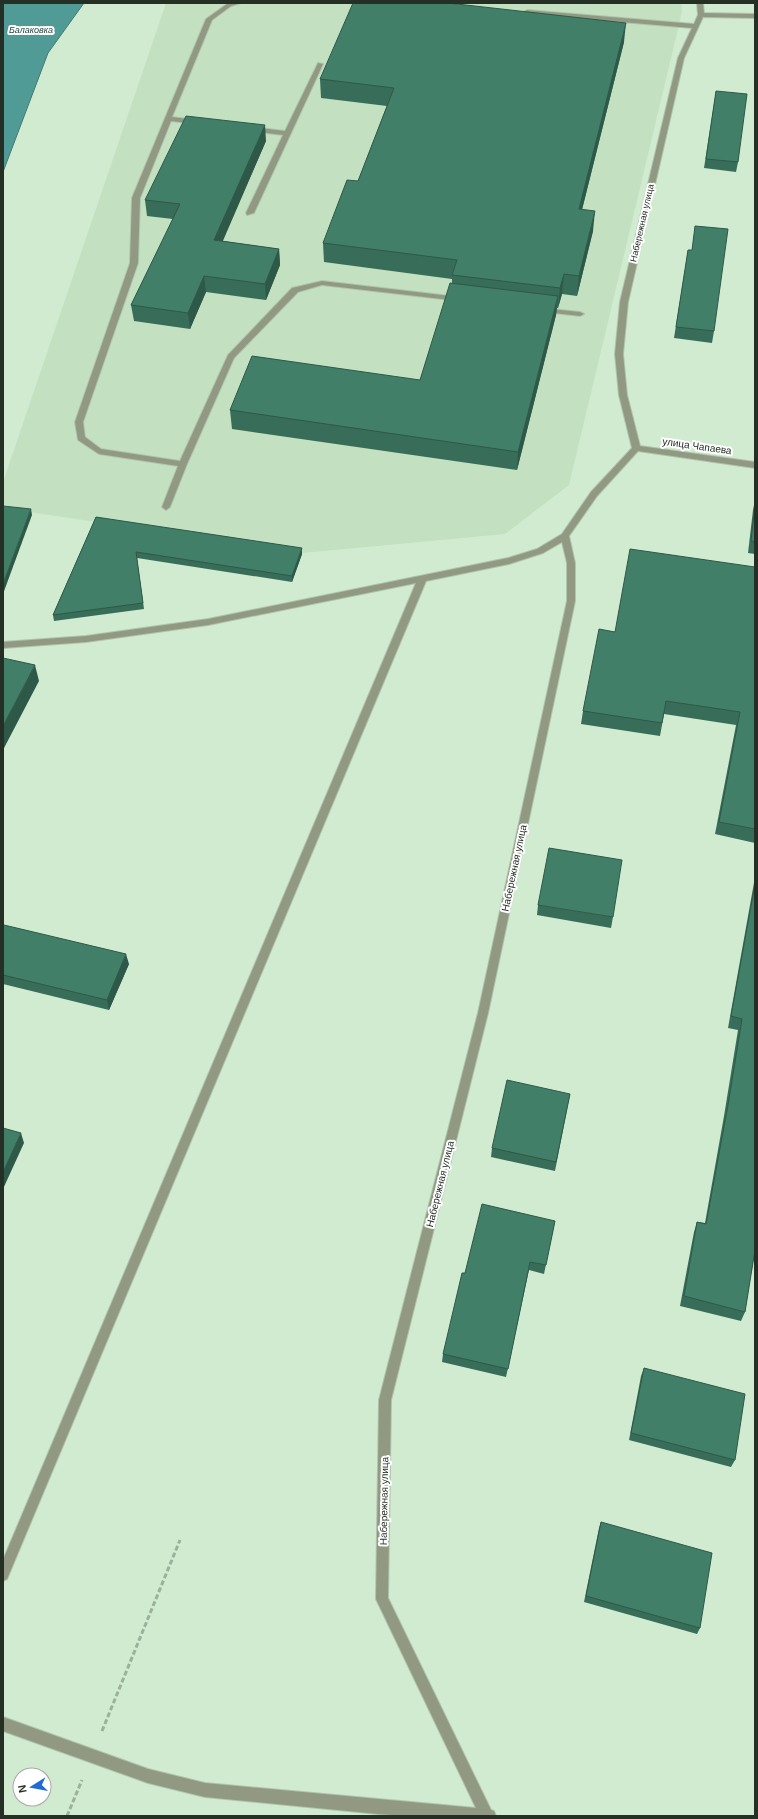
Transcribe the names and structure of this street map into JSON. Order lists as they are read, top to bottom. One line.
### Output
{"streets":{"street":["Набережная улица","улица Чапаева"]},"crossings":[["Набережная улица","улица Чапаева"]],"water":["Балаковка"],"north":"left"}
